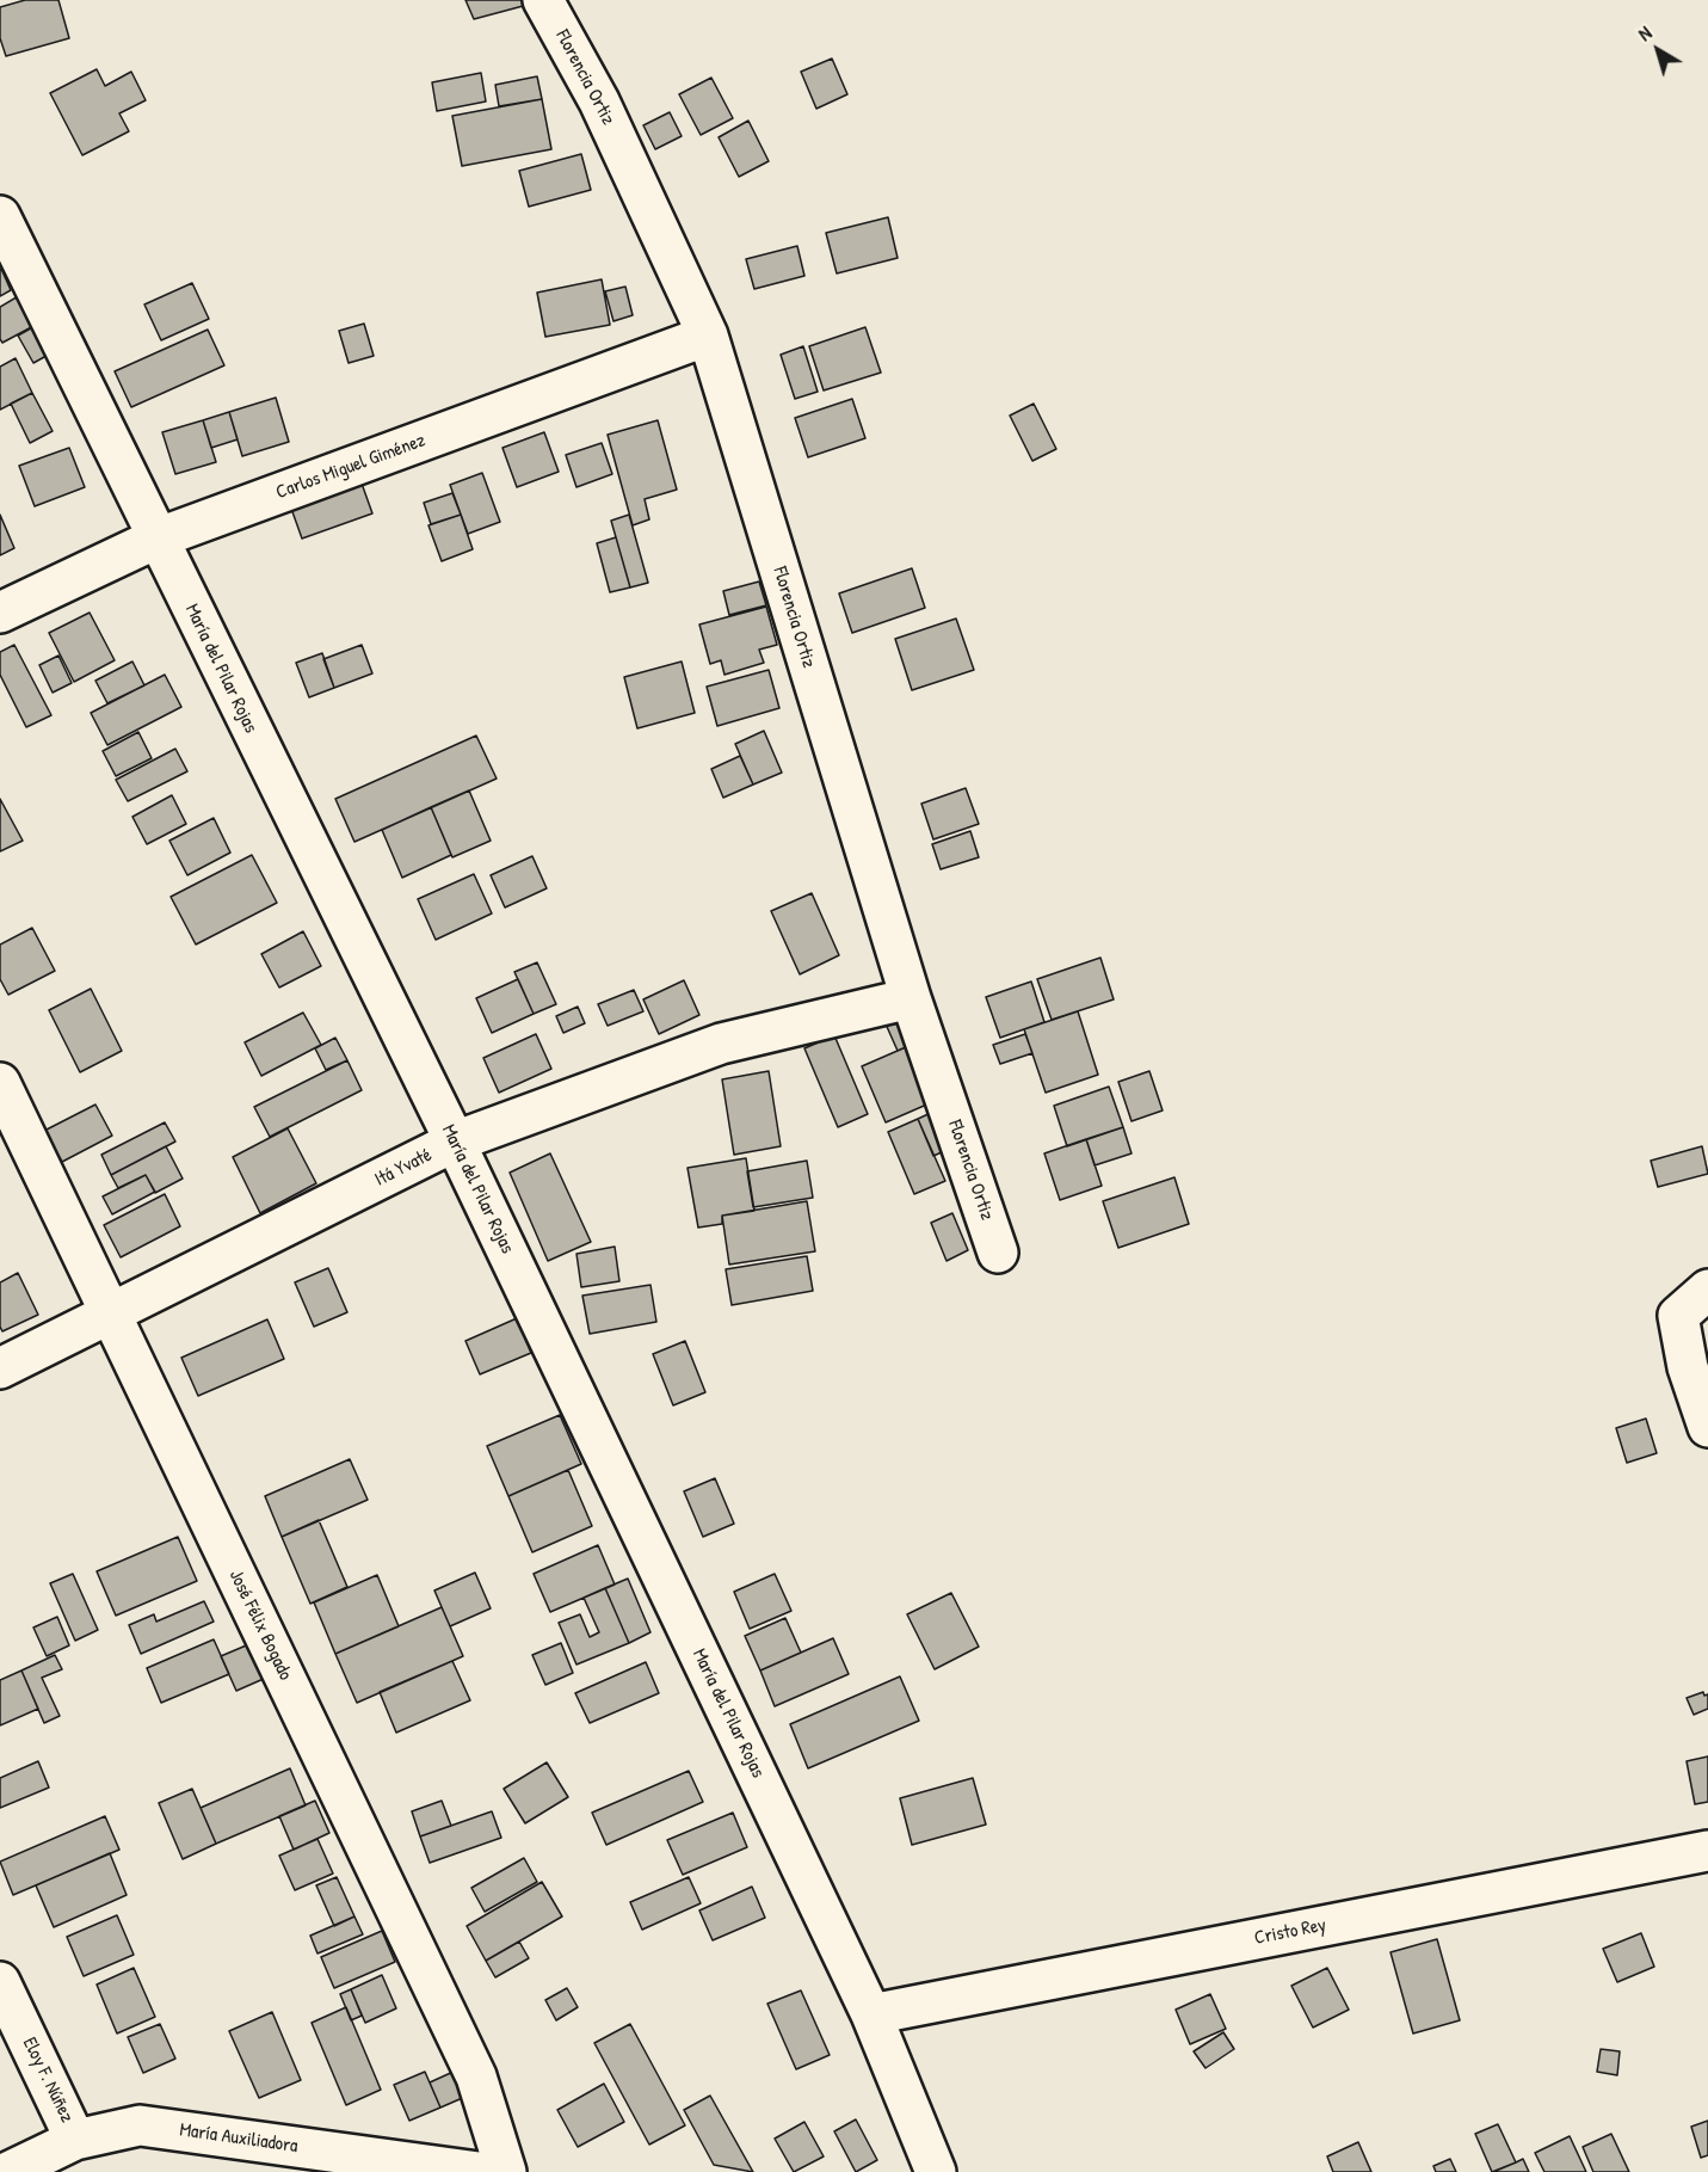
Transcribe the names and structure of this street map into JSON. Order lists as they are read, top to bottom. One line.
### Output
{"streets":{"street":["Florencia Ortiz","Carlos Miguel Giménez","María del Pilar Rojas","Itá Yvaté","José Félix Bogado","Cristo Rey","Eloy F. Núñez","María Auxiliadora"]},"crossings":[["Florencia Ortiz","Carlos Miguel Giménez"],["Florencia Ortiz","Itá Yvaté"],["Carlos Miguel Giménez","María del Pilar Rojas"],["María del Pilar Rojas","Itá Yvaté"],["María del Pilar Rojas","Cristo Rey"],["Itá Yvaté","José Félix Bogado"],["Eloy F. Núñez","María Auxiliadora"]],"north":"top left"}
